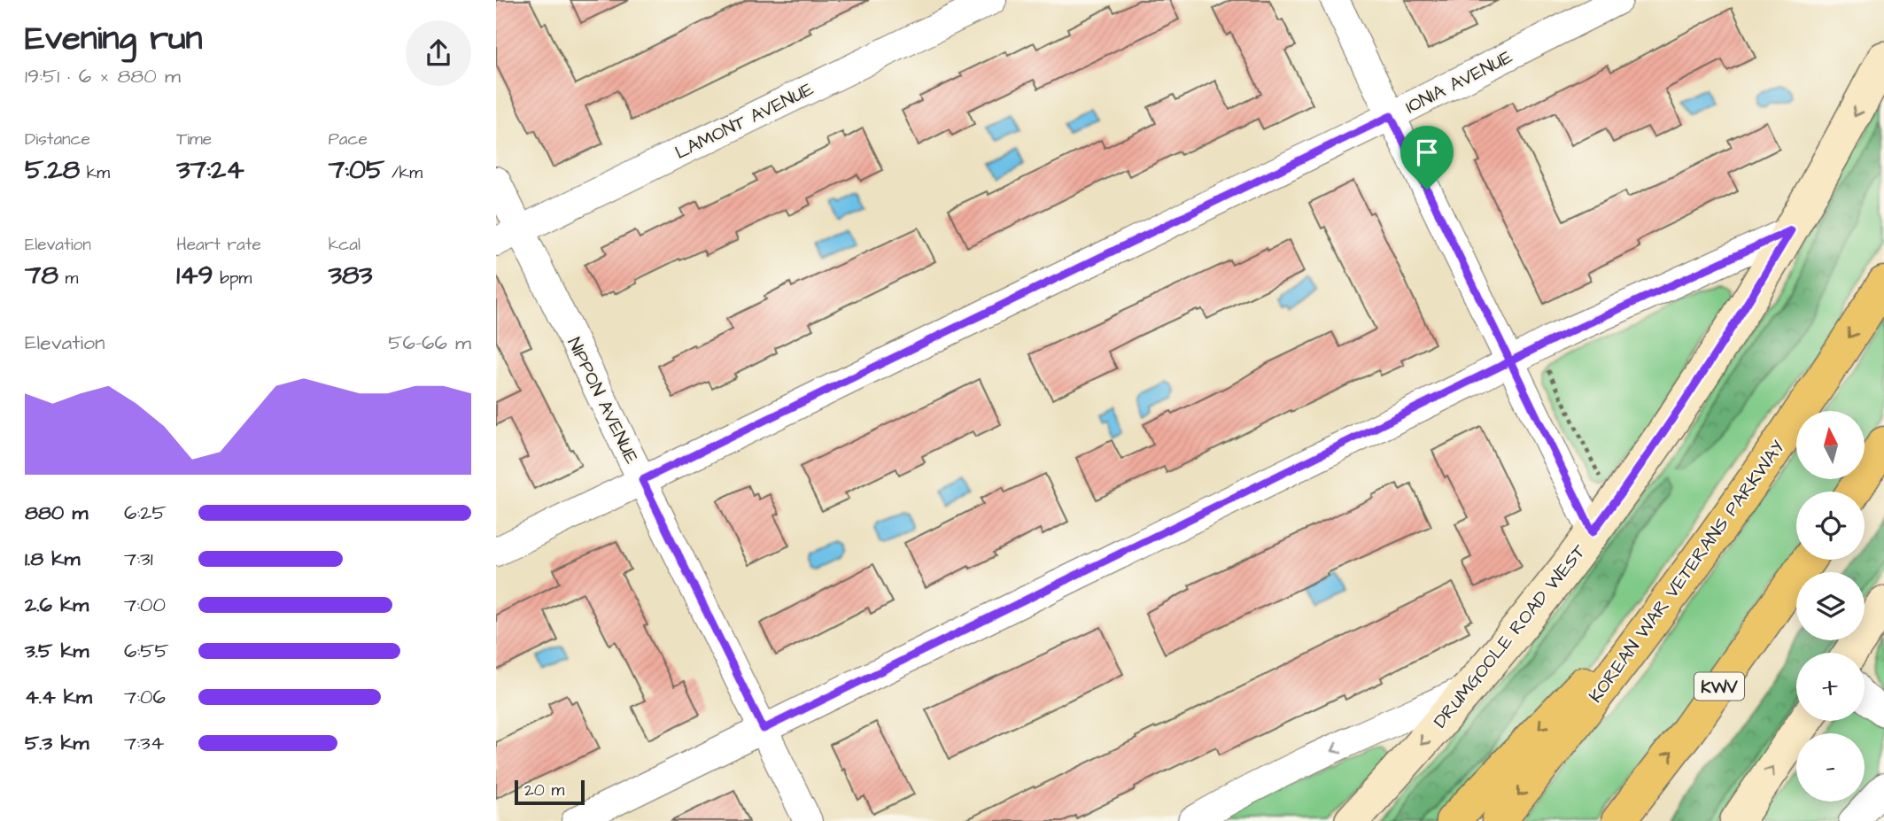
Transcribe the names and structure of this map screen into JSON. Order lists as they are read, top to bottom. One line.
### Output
{"streets":{"highway":["KOREAN WAR VETERANS PARKWAY","KWV"],"main road":["DRUMGOOLE ROAD WEST"],"street":["IONIA AVENUE","LAMONT AVENUE","NIPPON AVENUE"]},"crossings":[["IONIA AVENUE","NIPPON AVENUE"],["LAMONT AVENUE","NIPPON AVENUE"]],"one_way":["DRUMGOOLE ROAD WEST"],"scale_bar":"20 m","north":"top","page":{"heading":["Evening run","19:51 · 6 × 880 m"],"stats":[["Distance","5.28 km"],["Time","37:24"],["Pace","7:05 /km"],["Elevation","78 m"],["Heart rate","149 bpm"],["kcal","383"]],"chart":["Elevation","56–66 m"],"map_buttons":["+","−"],"list":[{"name":"880 m","note":"6:25"},{"name":"1.8 km","note":"7:31"},{"name":"2.6 km","note":"7:00"},{"name":"3.5 km","note":"6:55"},{"name":"4.4 km","note":"7:06"},{"name":"5.3 km","note":"7:34"}],"scale":"20 m"}}
